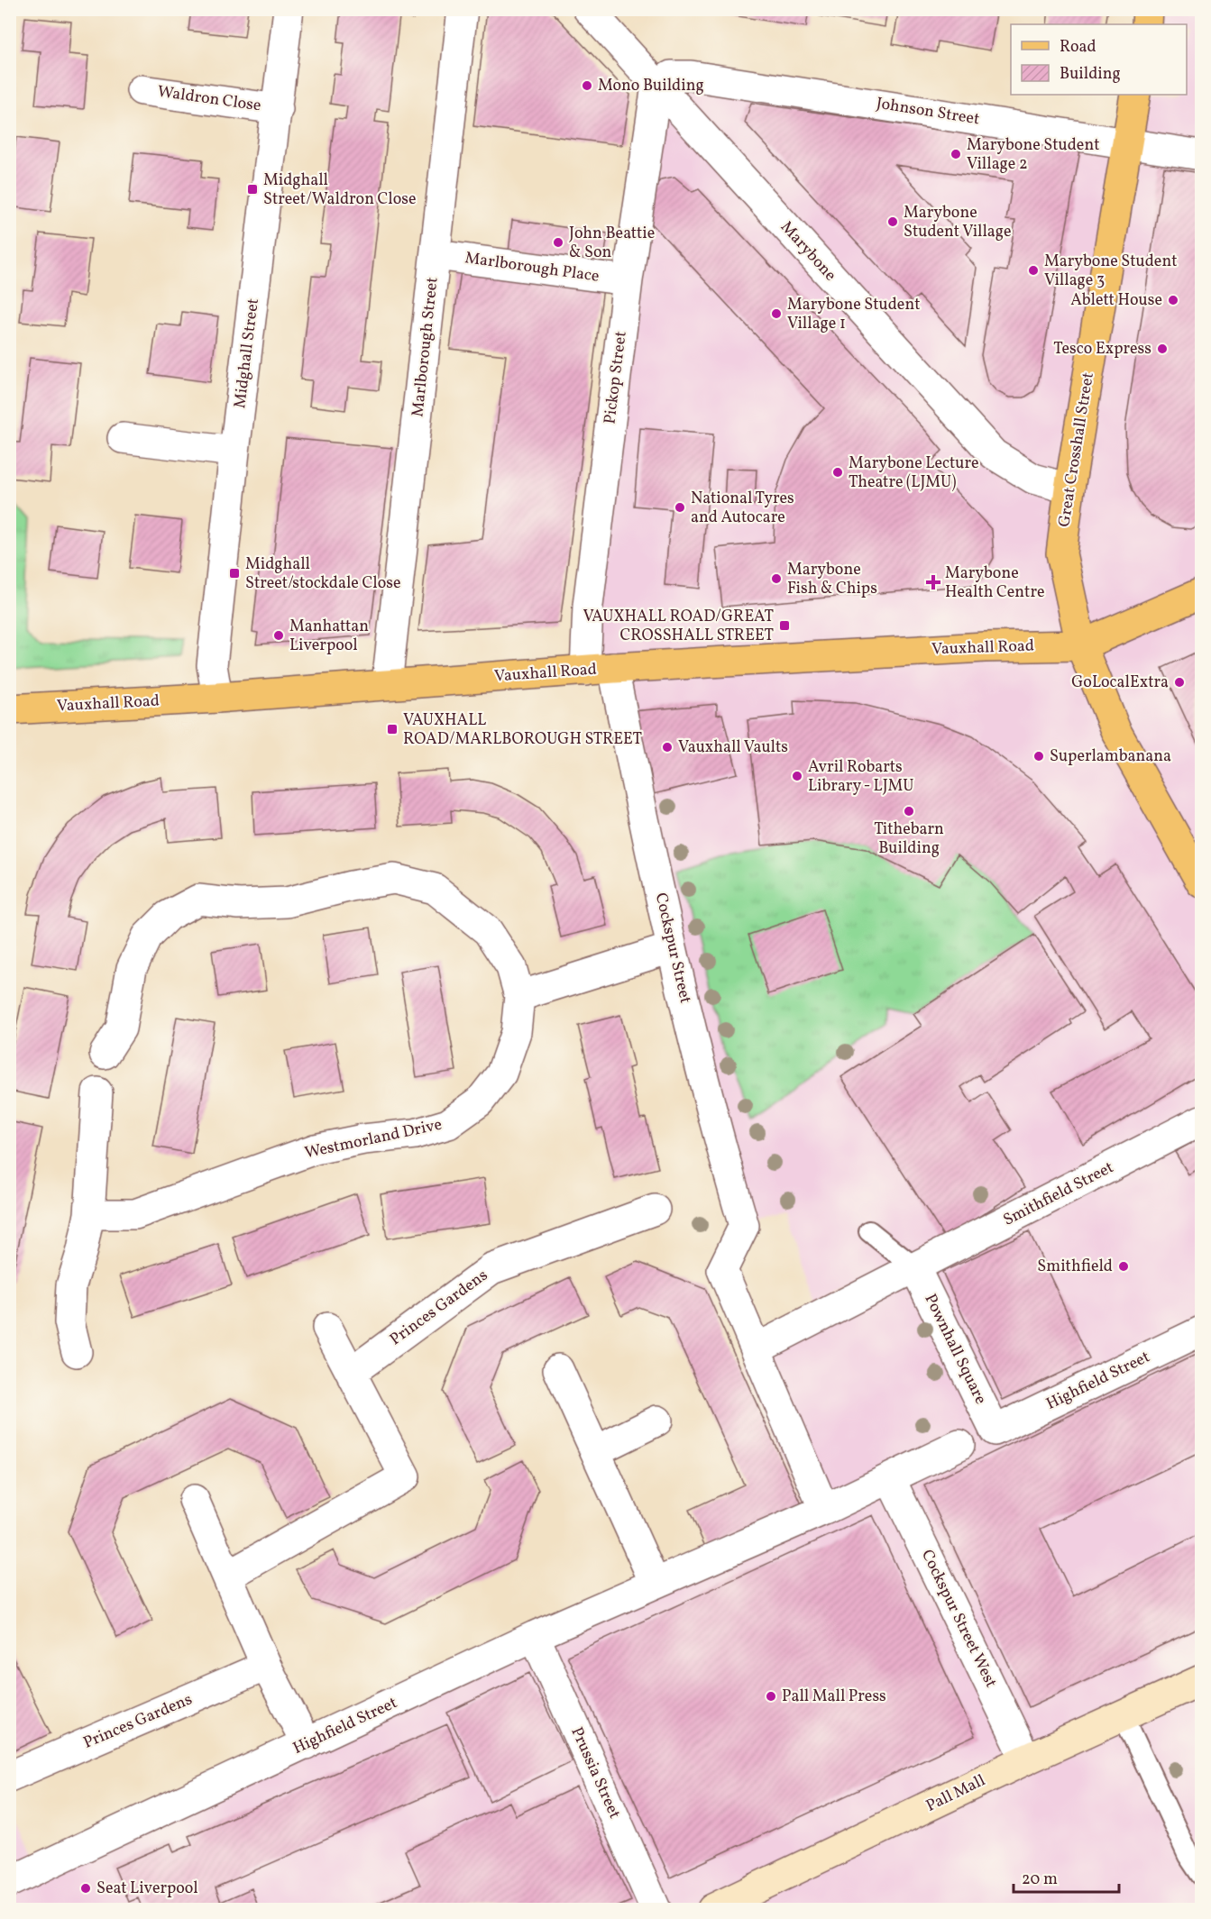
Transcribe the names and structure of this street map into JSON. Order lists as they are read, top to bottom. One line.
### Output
{"streets":{"main road":["Great Crosshall Street","Vauxhall Road","Pall Mall"],"street":["Waldron Close","Johnson Street","Marybone","Marlborough Place","Marlborough Street","Midghall Street","Pickop Street","Cockspur Street","Westmorland Drive","Smithfield Street","Princes Gardens","Pownhall Square","Highfield Street","Cockspur Street West","Prussia Street"]},"crossings":[["Waldron Close","Midghall Street"],["Johnson Street","Marybone"],["Johnson Street","Pickop Street"],["Johnson Street","Great Crosshall Street"],["Marybone","Pickop Street"],["Marybone","Great Crosshall Street"],["Marlborough Place","Marlborough Street"],["Marlborough Place","Pickop Street"],["Marlborough Street","Vauxhall Road"],["Midghall Street","Vauxhall Road"],["Pickop Street","Vauxhall Road"],["Pickop Street","Cockspur Street"],["Great Crosshall Street","Vauxhall Road"],["Vauxhall Road","Cockspur Street"],["Cockspur Street","Smithfield Street"],["Smithfield Street","Pownhall Square"],["Pownhall Square","Highfield Street"],["Highfield Street","Cockspur Street West"],["Highfield Street","Prussia Street"],["Cockspur Street West","Pall Mall"]],"places":{"other":["Mono Building","Marybone Student Village 2","Marybone Student Village","John Beattie & Son","Marybone Student Village 3","Ablett House","Marybone Student Village 1","Tesco Express","Marybone Lecture Theatre (LJMU)","National Tyres and Autocare","Marybone Fish & Chips","Manhattan Liverpool","GoLocalExtra","Vauxhall Vaults","Superlambanana","Avril Robarts Library - LJMU","Tithebarn Building","Smithfield","Pall Mall Press","Seat Liverpool"],"transit":["Midghall Street/Waldron Close","Midghall Street/stockdale Close","VAUXHALL ROAD/GREAT CROSSHALL STREET","VAUXHALL ROAD/MARLBOROUGH STREET"],"health":["Marybone Health Centre"]},"legend":["Road","Building"],"scale_bar":"20 m"}
